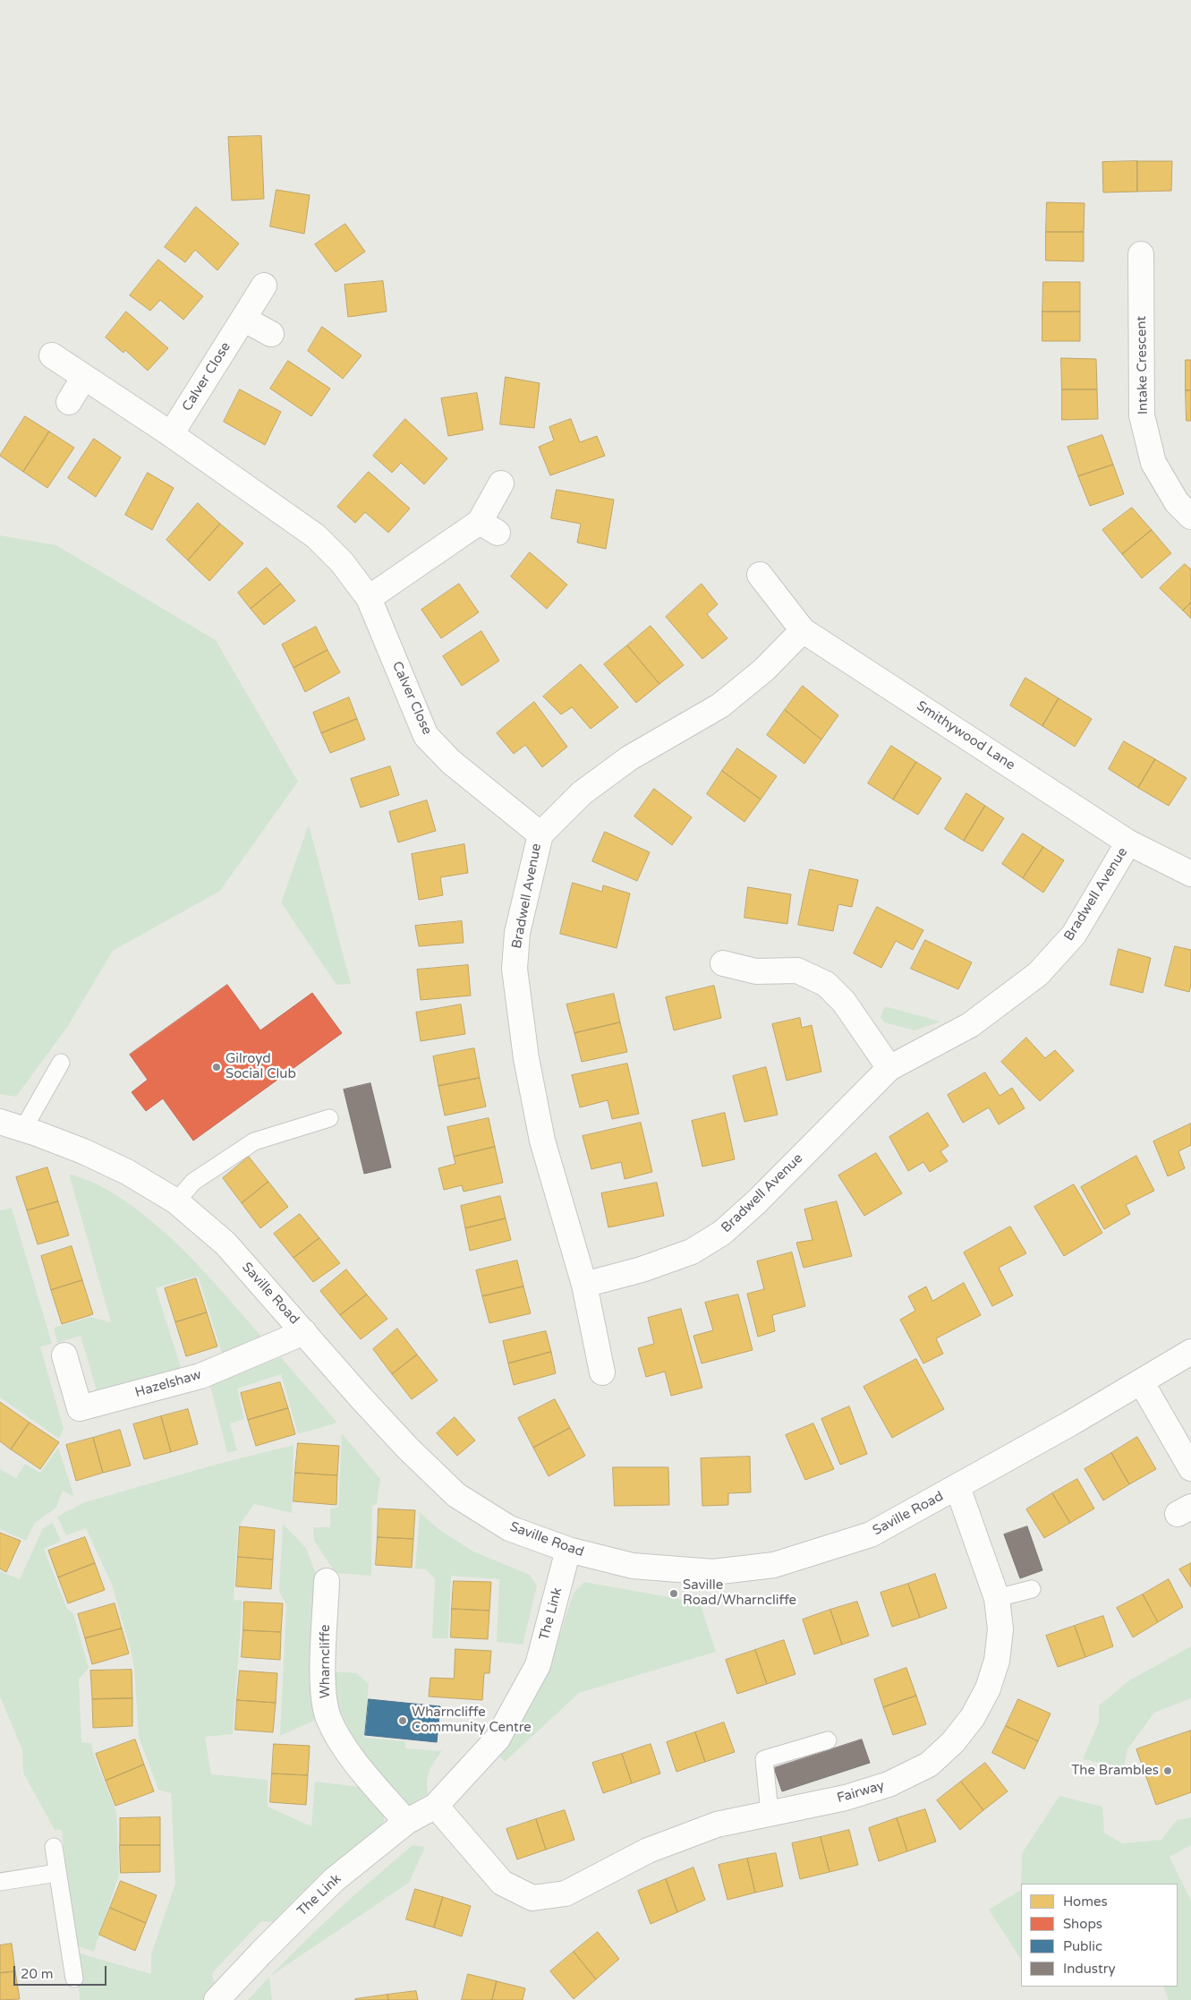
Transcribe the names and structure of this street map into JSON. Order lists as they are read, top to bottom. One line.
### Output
{"streets":{"street":["Intake Crescent","Calver Close","Smithywood Lane","Bradwell Avenue","Saville Road","Hazelshaw","The Link","Wharncliffe","Fairway"]},"crossings":[["Calver Close","Bradwell Avenue"],["Smithywood Lane","Bradwell Avenue"],["Saville Road","Hazelshaw"],["Saville Road","The Link"],["Saville Road","Fairway"],["The Link","Wharncliffe"],["The Link","Fairway"]],"places":["Gilroyd Social Club","Saville Road/Wharncliffe","Wharncliffe Community Centre","The Brambles"],"legend":["Homes","Shops","Public","Industry"],"scale_bar":"20 m"}
